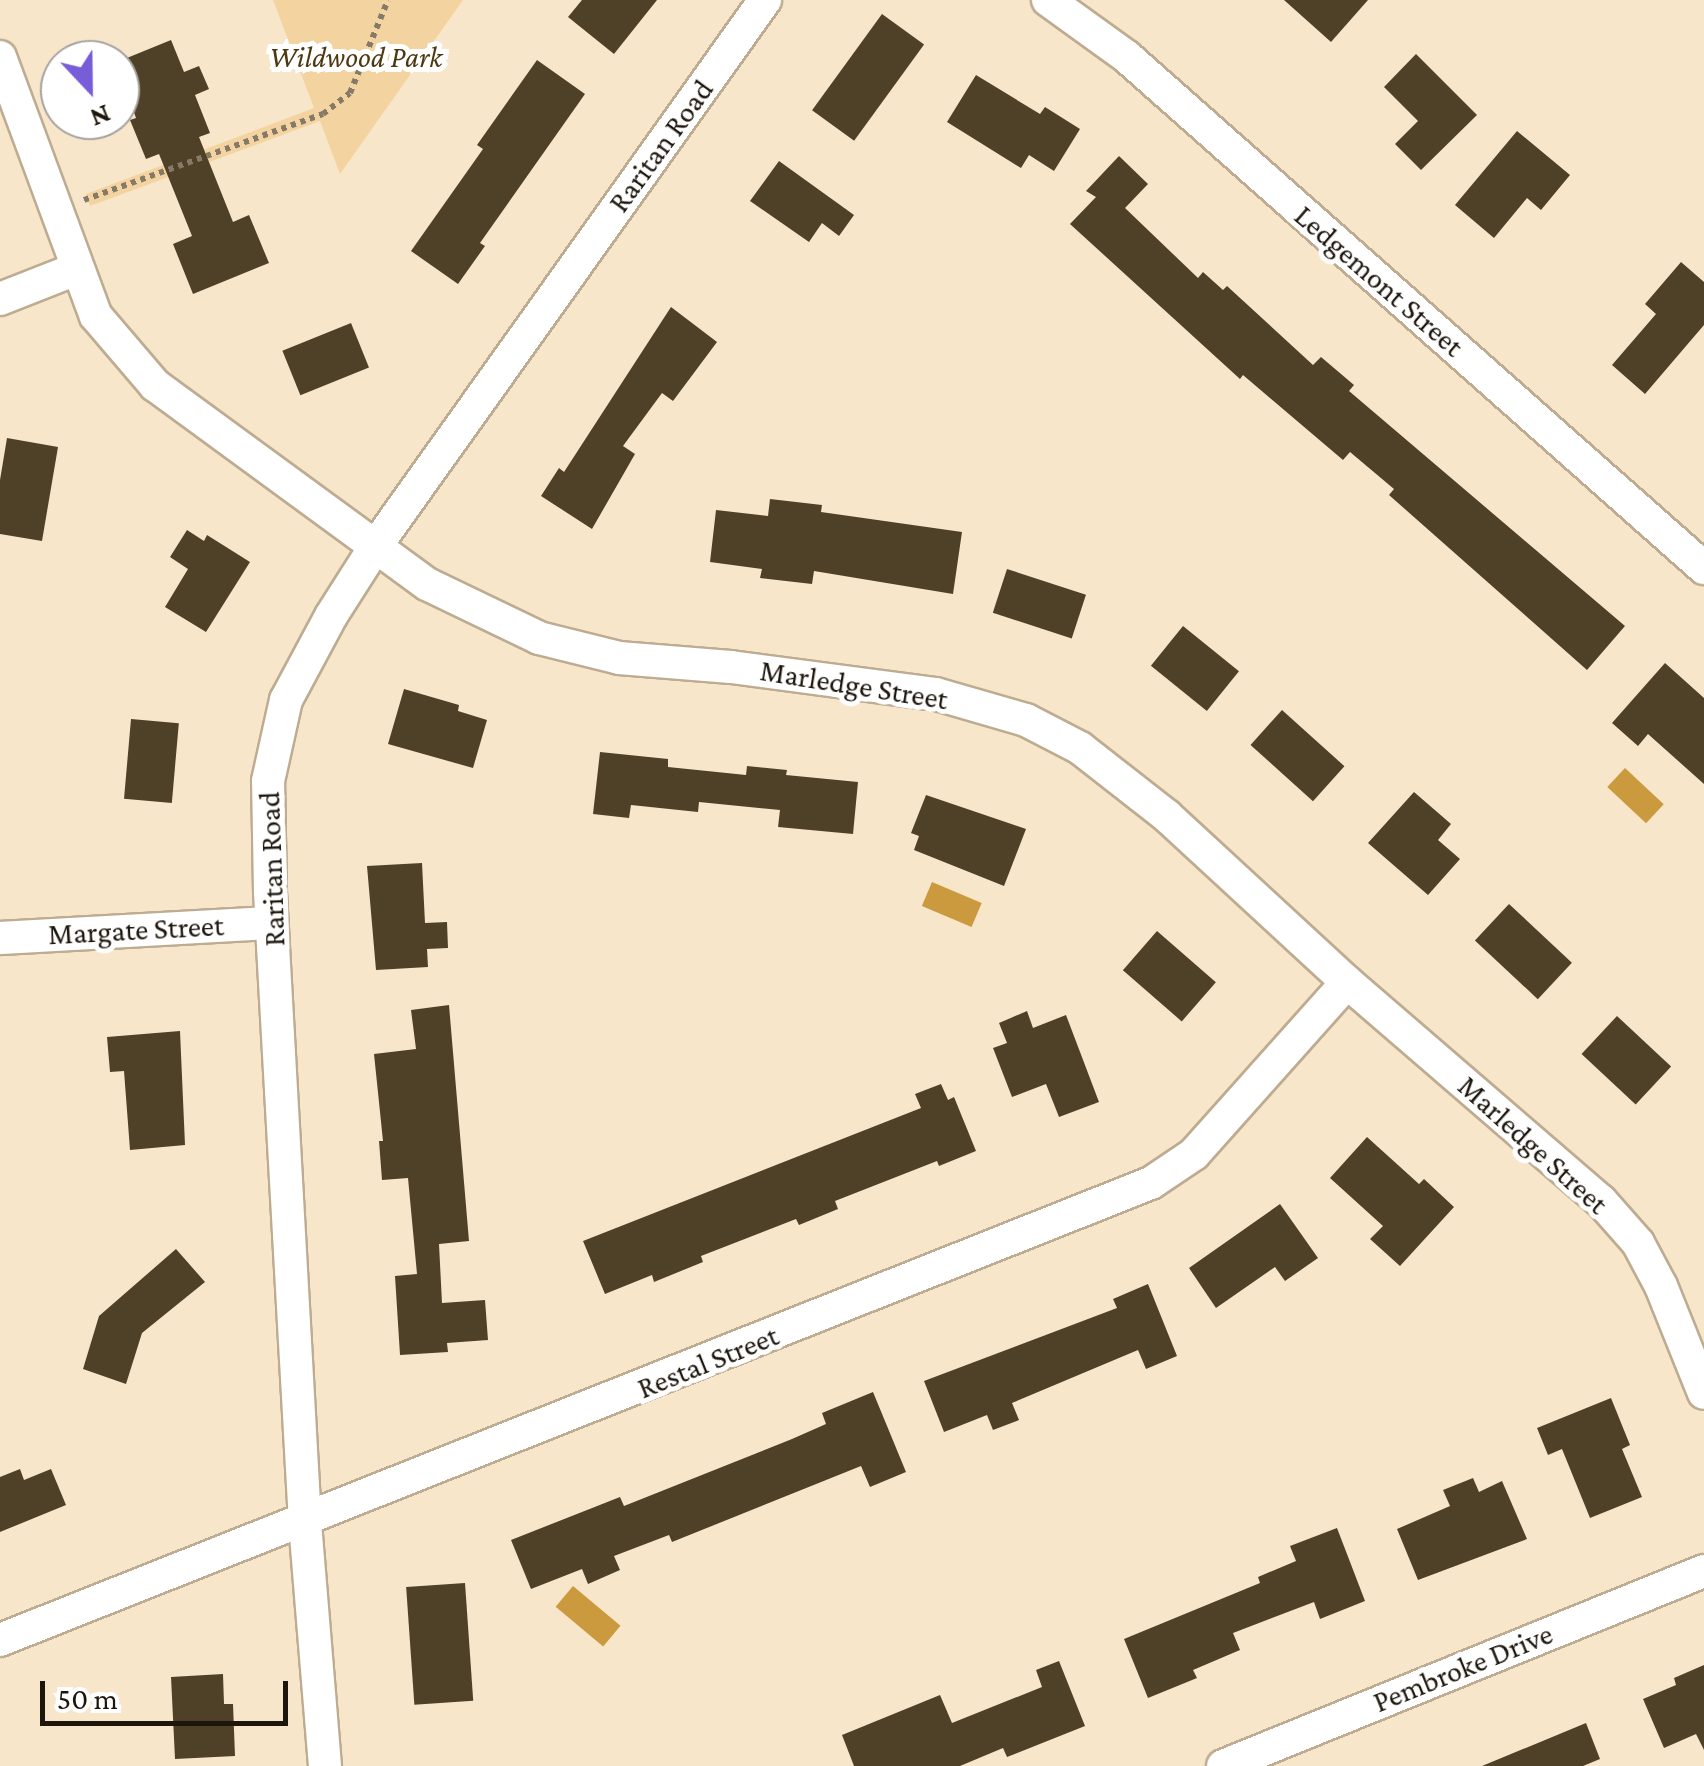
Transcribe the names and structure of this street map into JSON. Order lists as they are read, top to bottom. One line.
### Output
{"streets":{"street":["Raritan Road","Ledgemont Street","Marledge Street","Margate Street","Restal Street","Pembroke Drive"]},"crossings":[["Raritan Road","Marledge Street"],["Raritan Road","Margate Street"],["Raritan Road","Restal Street"],["Marledge Street","Restal Street"]],"parks":["Wildwood Park"],"scale_bar":"50 m","north":"bottom"}
